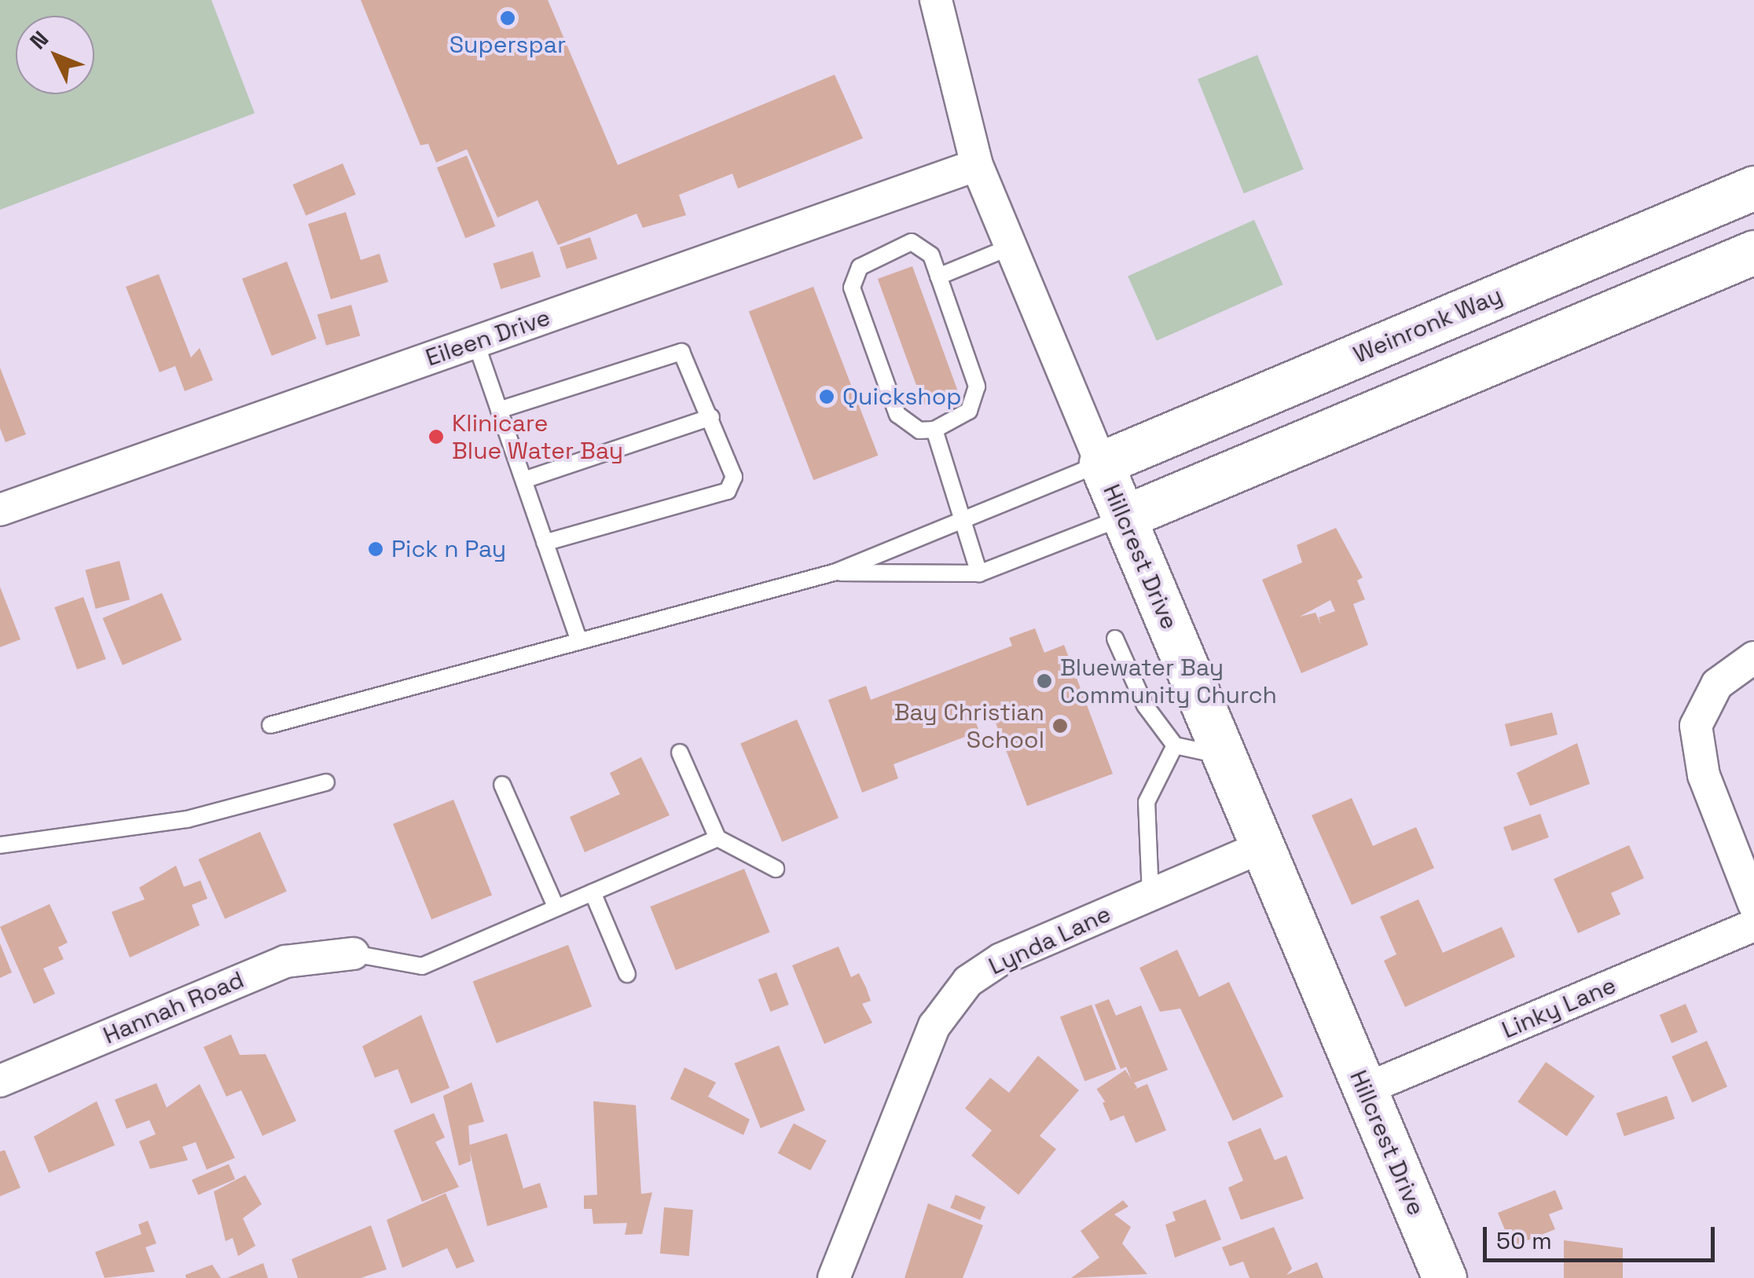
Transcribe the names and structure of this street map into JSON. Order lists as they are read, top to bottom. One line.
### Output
{"streets":{"street":["Weinronk Way","Eileen Drive","Hillcrest Drive","Lynda Lane","Hannah Road","Linky Lane"]},"crossings":[["Weinronk Way","Hillcrest Drive"],["Eileen Drive","Hillcrest Drive"],["Hillcrest Drive","Lynda Lane"],["Hillcrest Drive","Linky Lane"]],"places":["Superspar","Quickshop","Klinicare Blue Water Bay","Pick n Pay","Bluewater Bay Community Church","Bay Christian School"],"scale_bar":"50 m","north":"top left"}
